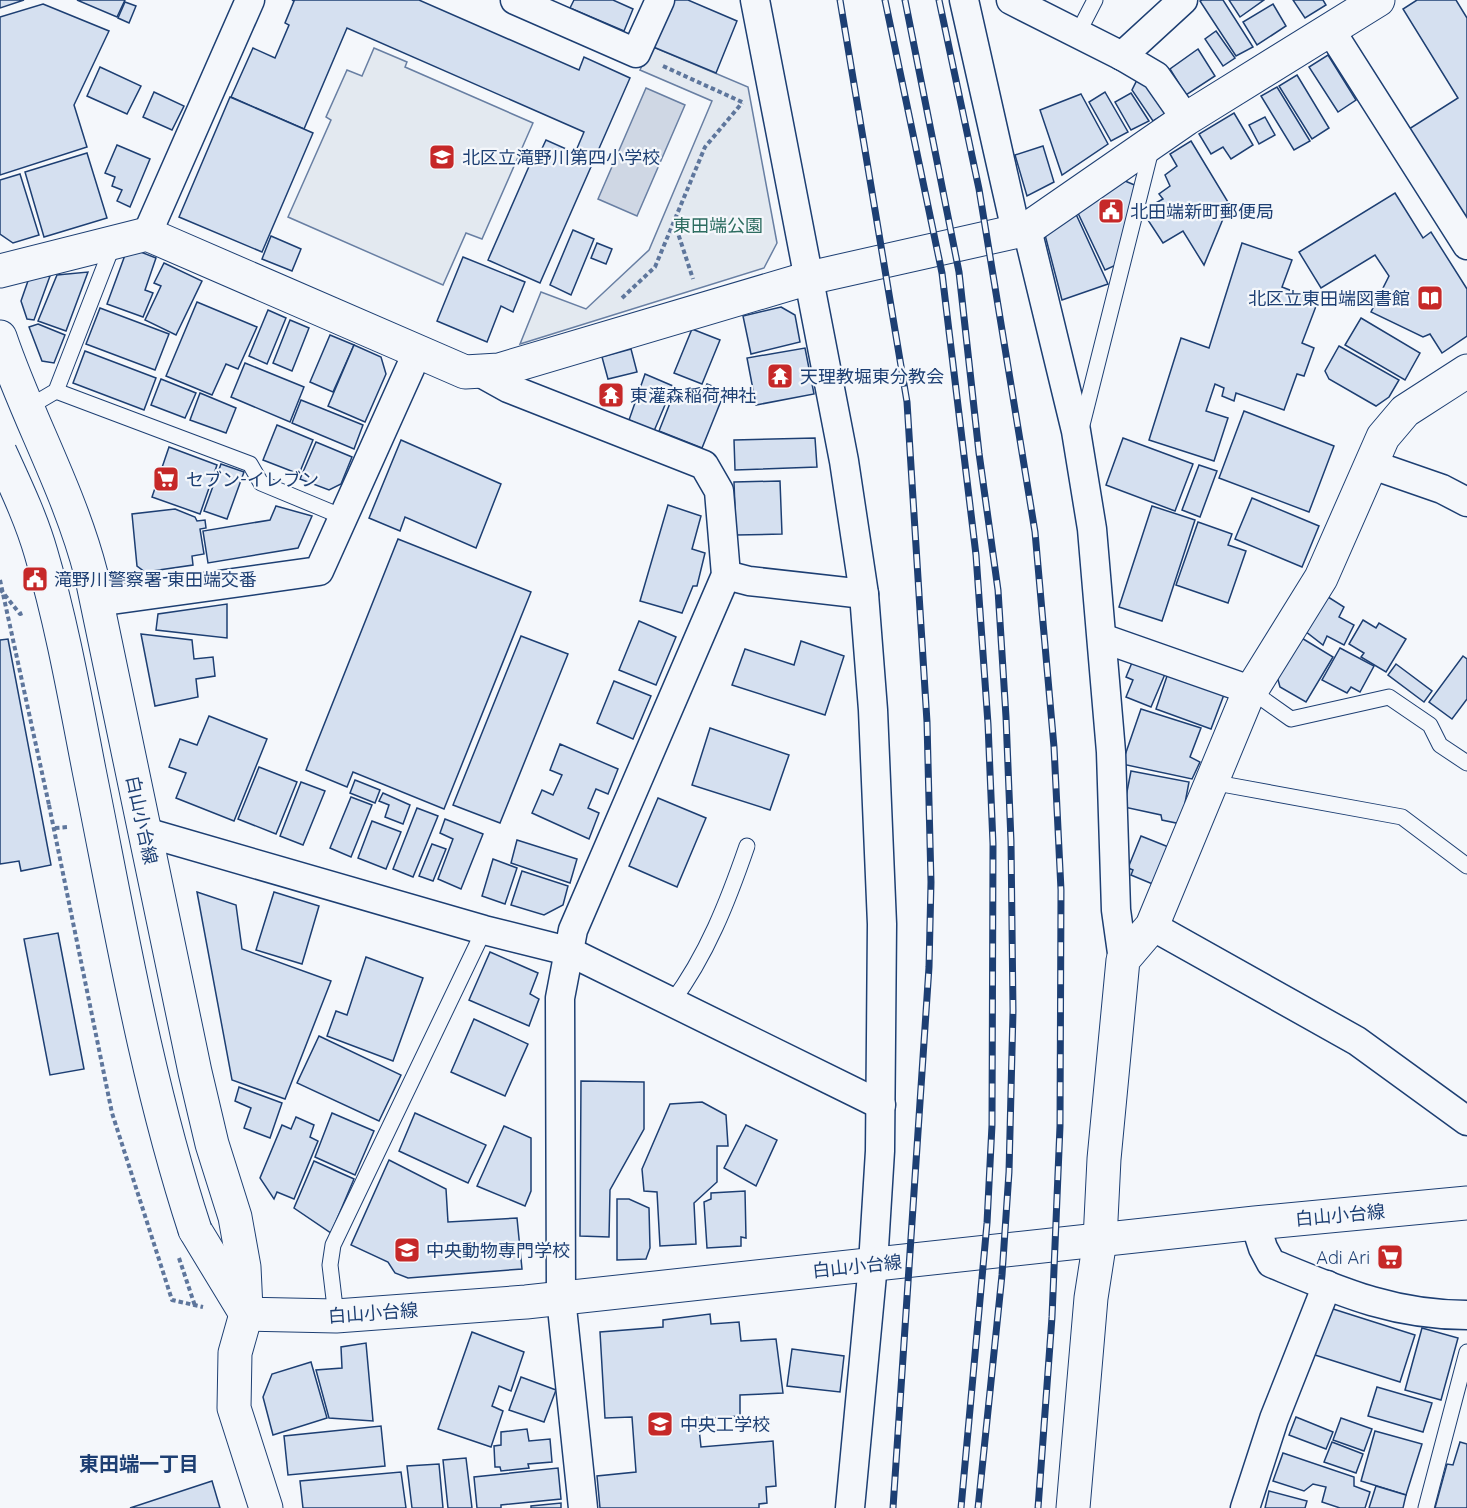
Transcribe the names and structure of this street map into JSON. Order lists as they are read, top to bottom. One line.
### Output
{"streets":{"main road":["白山小台線"]},"districts":["東田端一丁目"],"parks":["東田端公園"],"places":{"school or university":["北区立滝野川第四小学校","中央動物専門学校","中央工学校"],"public building":["北田端新町郵便局","滝野川警察署 東田端交番"],"library":["北区立東田端図書館"],"temple":["天理教堀東分教会","東灌森稲荷神社"],"supermarket":["セブン-イレブン","Adi Ari"]}}
